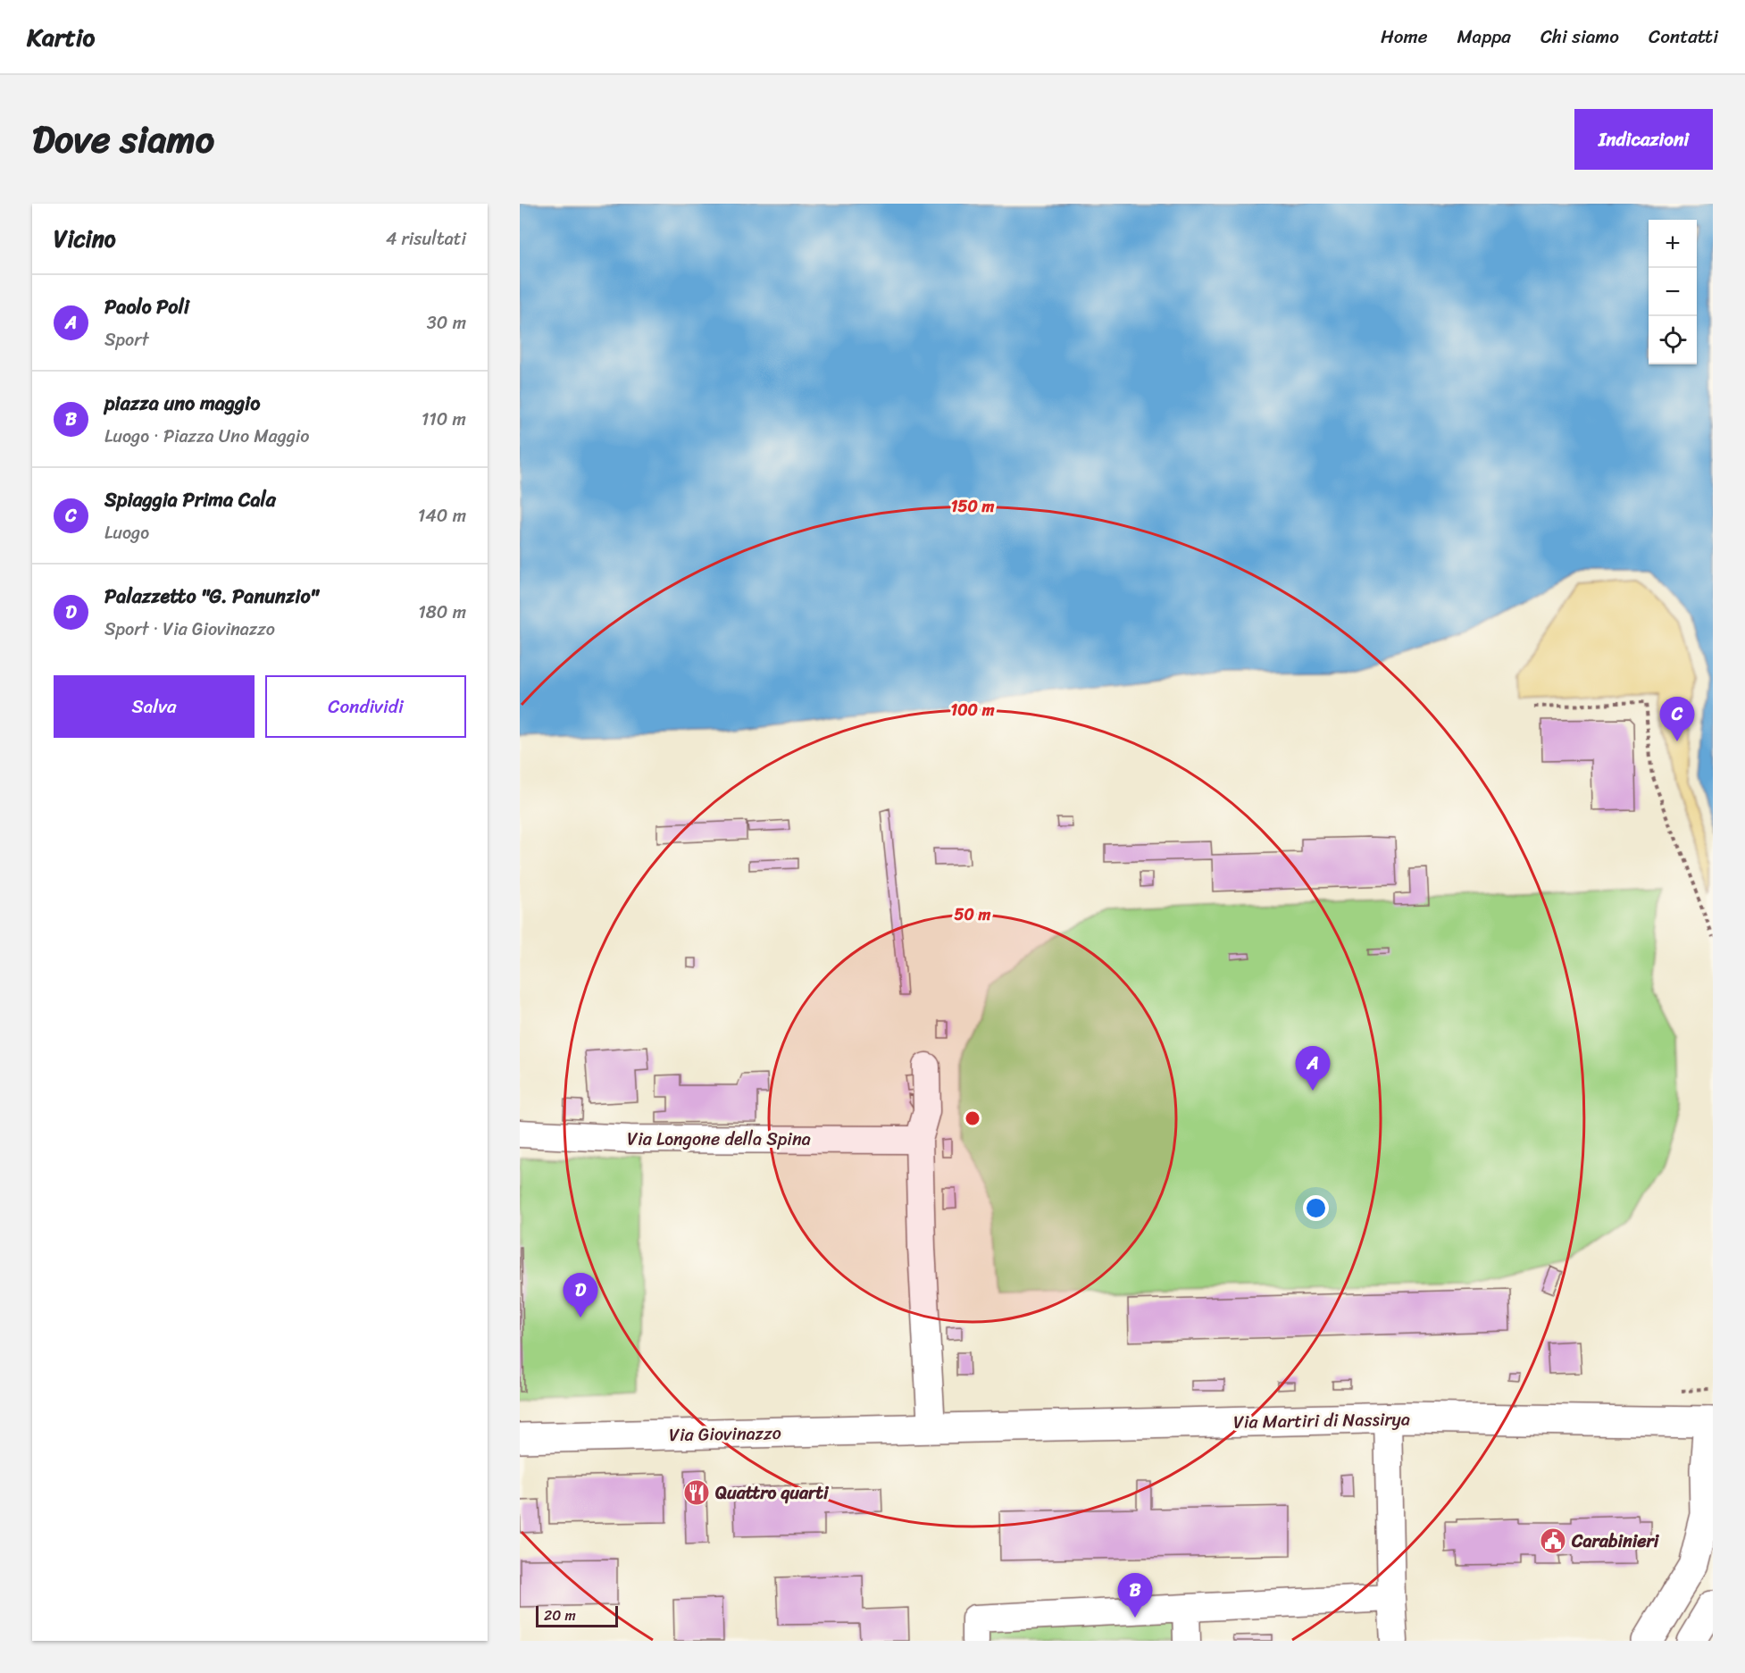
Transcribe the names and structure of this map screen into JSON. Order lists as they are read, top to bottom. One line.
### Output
{"streets":{"street":["Via Longone della Spina","Via Martiri di Nassirya","Via Giovinazzo"]},"crossings":[["Via Martiri di Nassirya","Via Giovinazzo"]],"places":{"restaurant":["Quattro quarti"],"public building":["Carabinieri"]},"scale_bar":"20 m","page":{"header":"Kartio","nav":["Home","Mappa","Chi siamo","Contatti"],"title":"Dove siamo","buttons":["Indicazioni",["Salva","Condividi"]],"heading":["Vicino","4 risultati"],"map_buttons":["+","−"],"list":[{"mark":"A","name":"Paolo Poli","note":"Sport","value":"30 m"},{"mark":"B","name":"piazza uno maggio","note":"Luogo · Piazza Uno Maggio","value":"110 m"},{"mark":"C","name":"Spiaggia Prima Cala","note":"Luogo","value":"140 m"},{"mark":"D","name":"Palazzetto \"G. Panunzio\"","note":"Sport · Via Giovinazzo","value":"180 m"}],"pins":["C","A","D","B"],"scale":"20 m"},"rings":["150 m","100 m","50 m"]}
